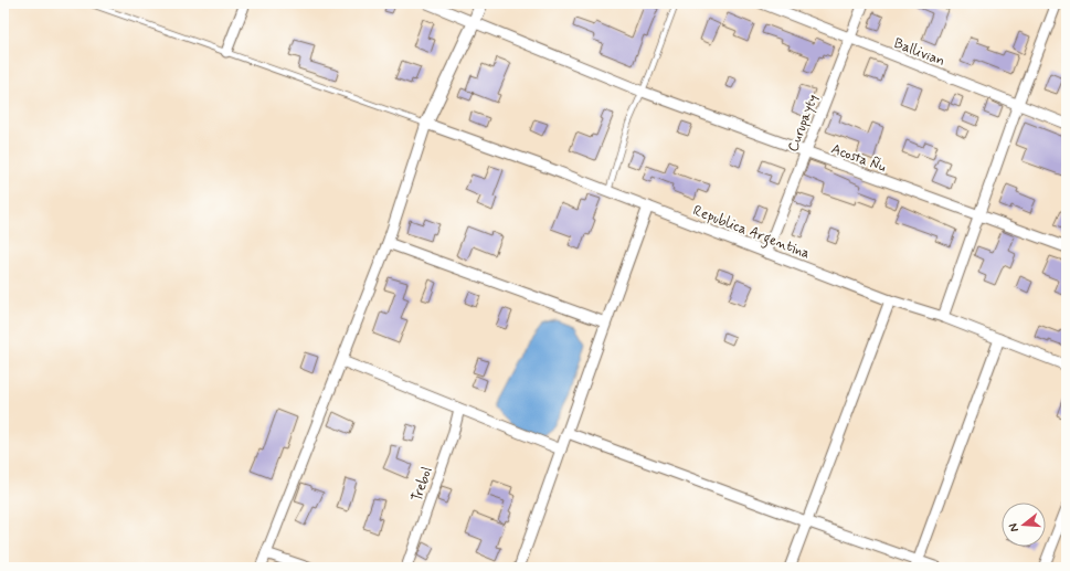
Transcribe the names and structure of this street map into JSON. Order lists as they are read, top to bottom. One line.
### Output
{"streets":{"street":["Ballivian","Curupayty","Acosta Ñu","Republica Argentina","Trebol"]},"crossings":[["Ballivian","Curupayty"],["Curupayty","Acosta Ñu"],["Curupayty","Republica Argentina"]],"north":"left"}
